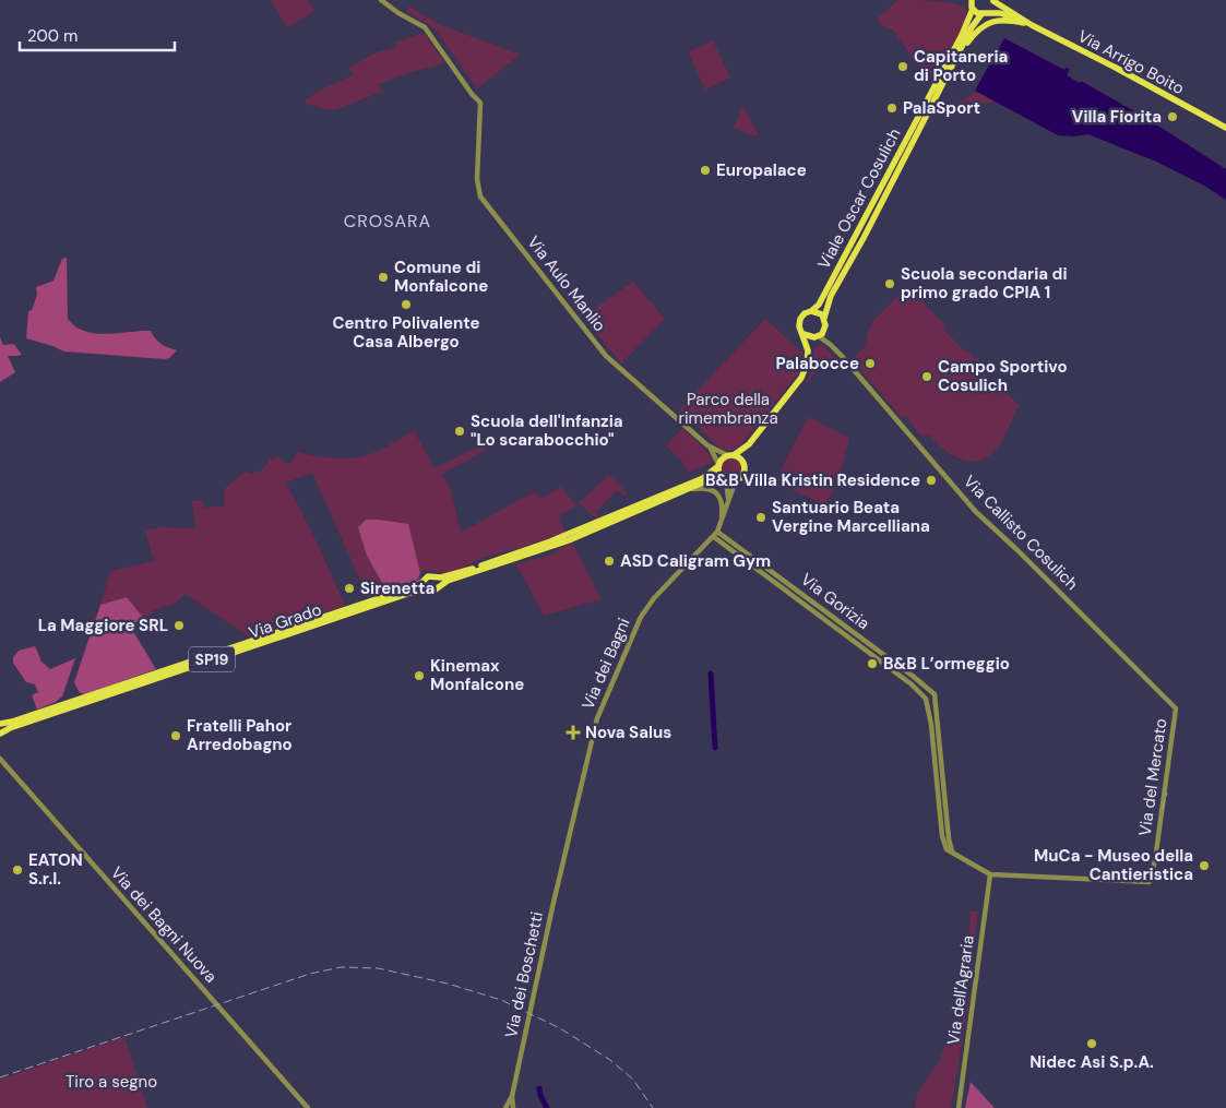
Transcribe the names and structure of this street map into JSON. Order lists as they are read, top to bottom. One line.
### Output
{"streets":{"main road":["Via Arrigo Boito","Viale Oscar Cosulich","Via Callisto Cosulich","Via Grado","SP19"],"street":["Via Aulo Manlio","Via Gorizia","Via dei Bagni","Via del Mercato","Via dei Bagni Nuova","Via dei Boschetti","Via dell'Agraria"]},"crossings":[["Via Arrigo Boito","Viale Oscar Cosulich"],["Viale Oscar Cosulich","Via Callisto Cosulich"],["Via Aulo Manlio","Via Grado"],["Via Callisto Cosulich","Via del Mercato"],["Via Gorizia","Via dei Bagni"],["Via dei Bagni","Via dei Boschetti"],["Via del Mercato","Via dell'Agraria"]],"districts":["CROSARA"],"parks":["Parco della rimembranza","Tiro a segno"],"places":{"other":["Capitaneria di Porto","PalaSport","Villa Fiorita","Europalace","Comune di Monfalcone","Scuola secondaria di primo grado CPIA 1","Centro Polivalente Casa Albergo","Palabocce","Campo Sportivo Cosulich","Scuola dell'Infanzia \"Lo scarabocchio\"","B&B Villa Kristin Residence","Santuario Beata Vergine Marcelliana","ASD Caligram Gym","Sirenetta","La Maggiore SRL","B&B L’ormeggio","Kinemax Monfalcone","Fratelli Pahor Arredobagno","MuCa - Museo della Cantieristica","EATON S.r.l.","Nidec Asi S.p.A."],"health":["Nova Salus"]},"scale_bar":"200 m"}
